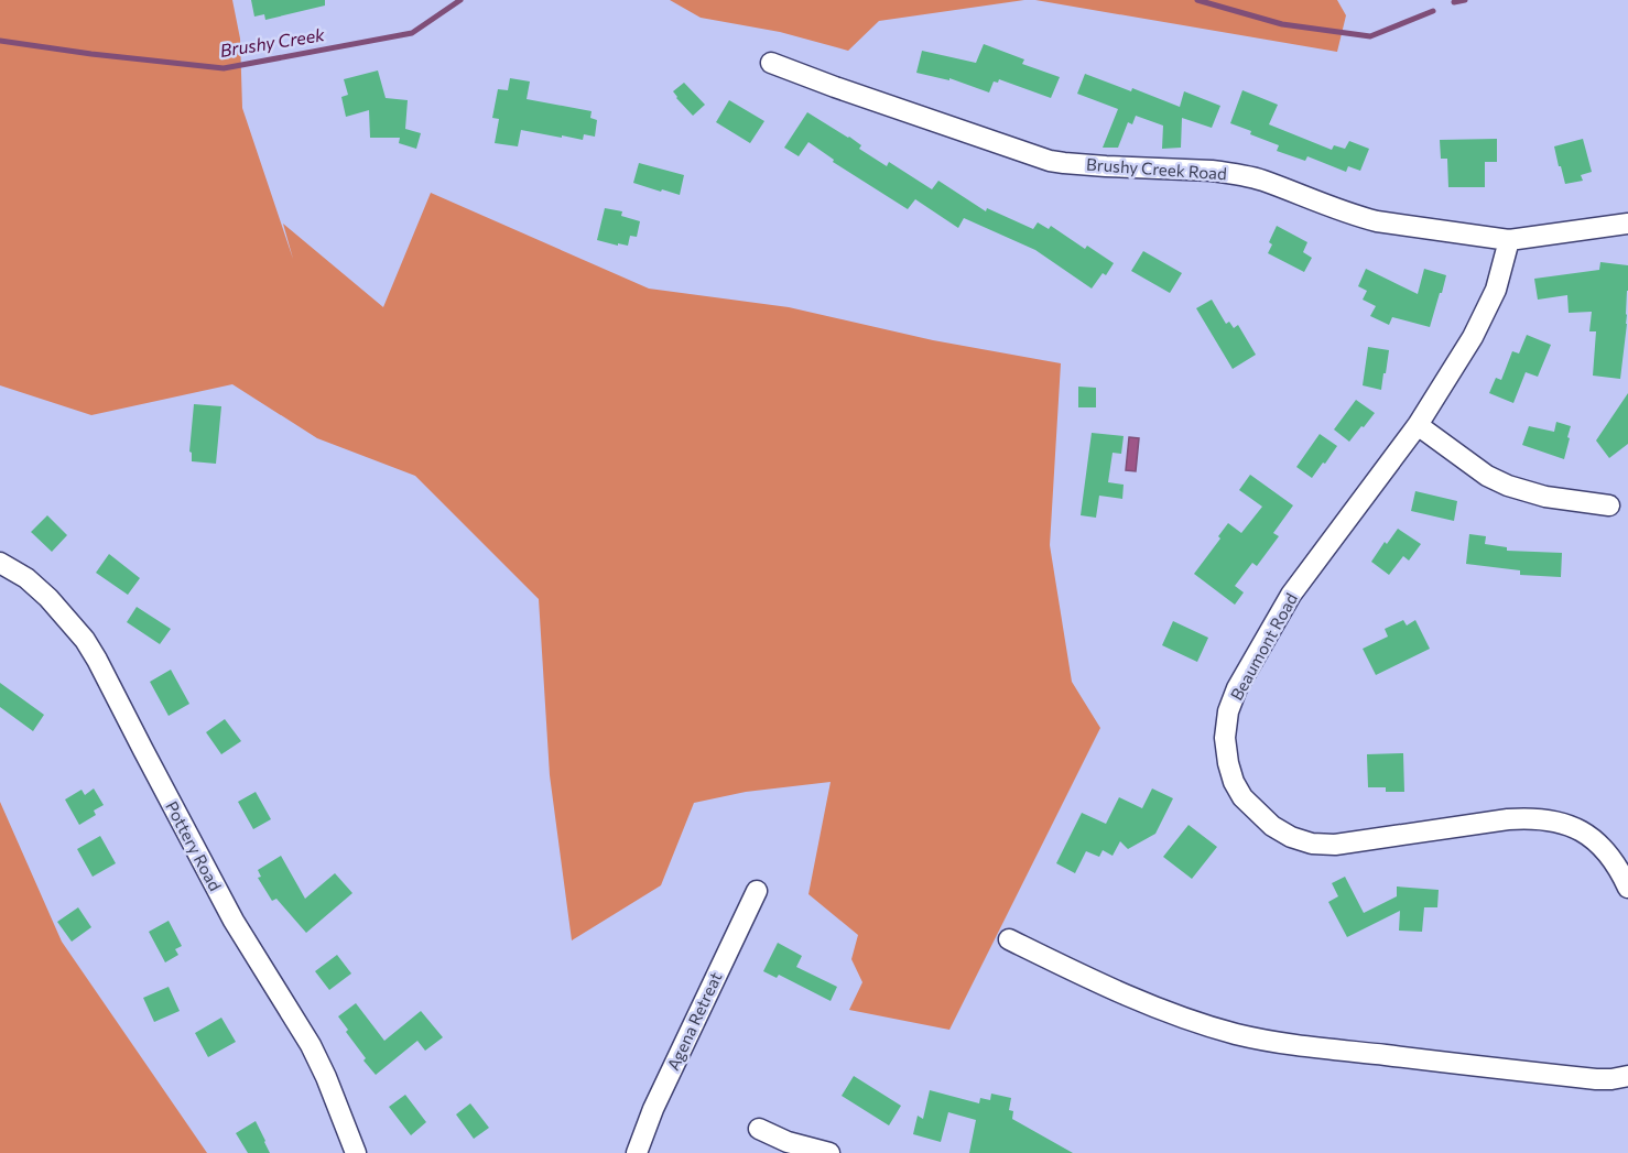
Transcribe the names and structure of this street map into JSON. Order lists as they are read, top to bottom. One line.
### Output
{"streets":{"street":["Brushy Creek Road","Beaumont Road","Pottery Road","Agena Retreat"]},"crossings":[["Brushy Creek Road","Beaumont Road"]],"water":["Brushy Creek"]}
